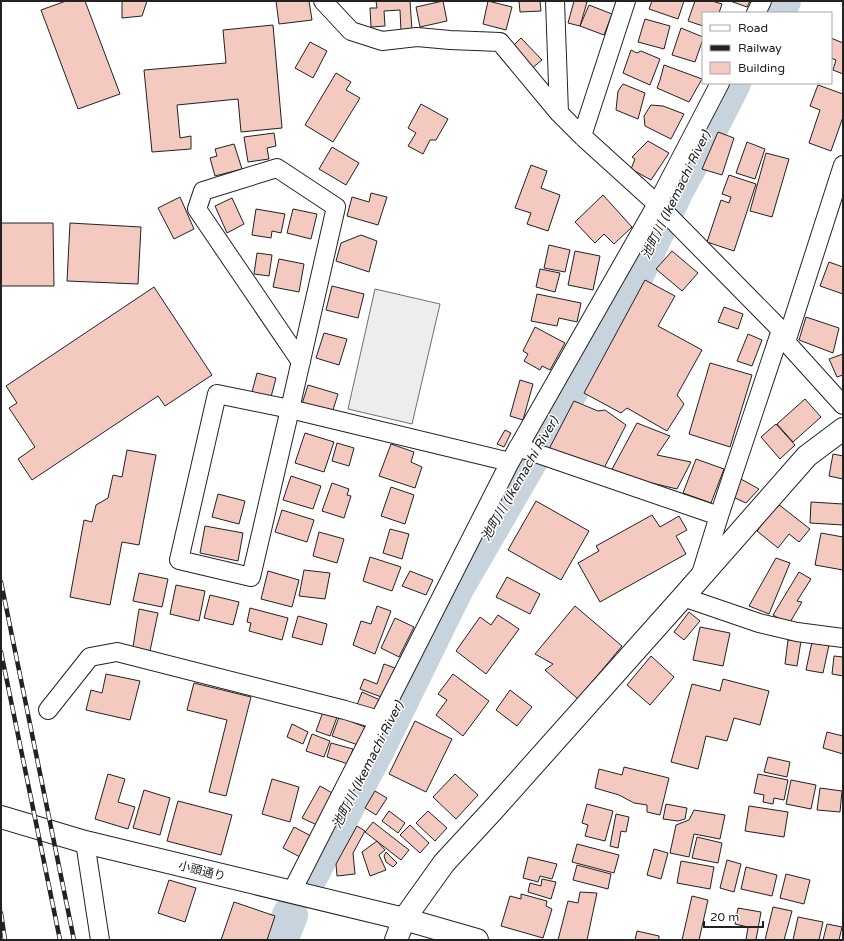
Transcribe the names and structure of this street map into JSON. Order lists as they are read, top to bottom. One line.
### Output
{"streets":{"street":["小頭通り"]},"water":["池町川 (Ikemachi River)"],"legend":["Road","Railway","Building"],"scale_bar":"20 m"}
